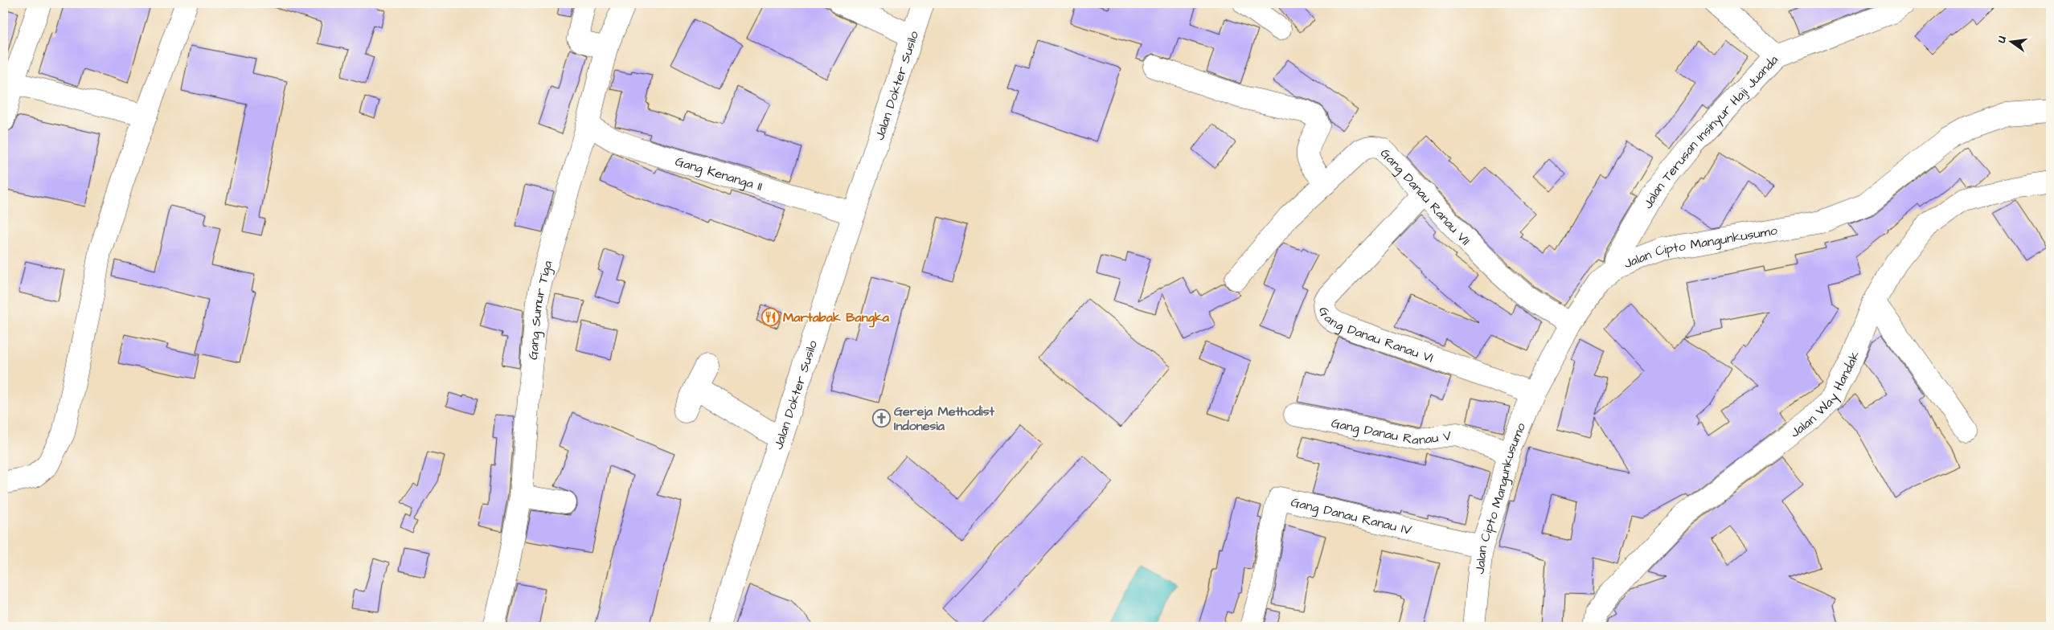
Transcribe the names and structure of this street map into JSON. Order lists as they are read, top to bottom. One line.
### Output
{"streets":{"street":["Jalan Dokter Susilo","Jalan Terusan Insinyur Haji Juanda","Gang Kenanga II","Gang Danau Ranau VII","Jalan Cipto Mangunkusumo","Gang Sumur Tiga","Gang Danau Ranau VI","Jalan Way Handak","Gang Danau Ranau V","Gang Danau Ranau IV"]},"crossings":[["Jalan Dokter Susilo","Gang Kenanga II"],["Jalan Terusan Insinyur Haji Juanda","Jalan Cipto Mangunkusumo"],["Gang Kenanga II","Gang Sumur Tiga"],["Gang Danau Ranau VII","Jalan Cipto Mangunkusumo"],["Gang Danau Ranau VII","Gang Danau Ranau VI"],["Jalan Cipto Mangunkusumo","Gang Danau Ranau VI"],["Jalan Cipto Mangunkusumo","Gang Danau Ranau V"],["Jalan Cipto Mangunkusumo","Gang Danau Ranau IV"]],"places":{"restaurant":["Martabak Bangka"],"church":["Gereja Methodist Indonesia"]},"north":"left"}
